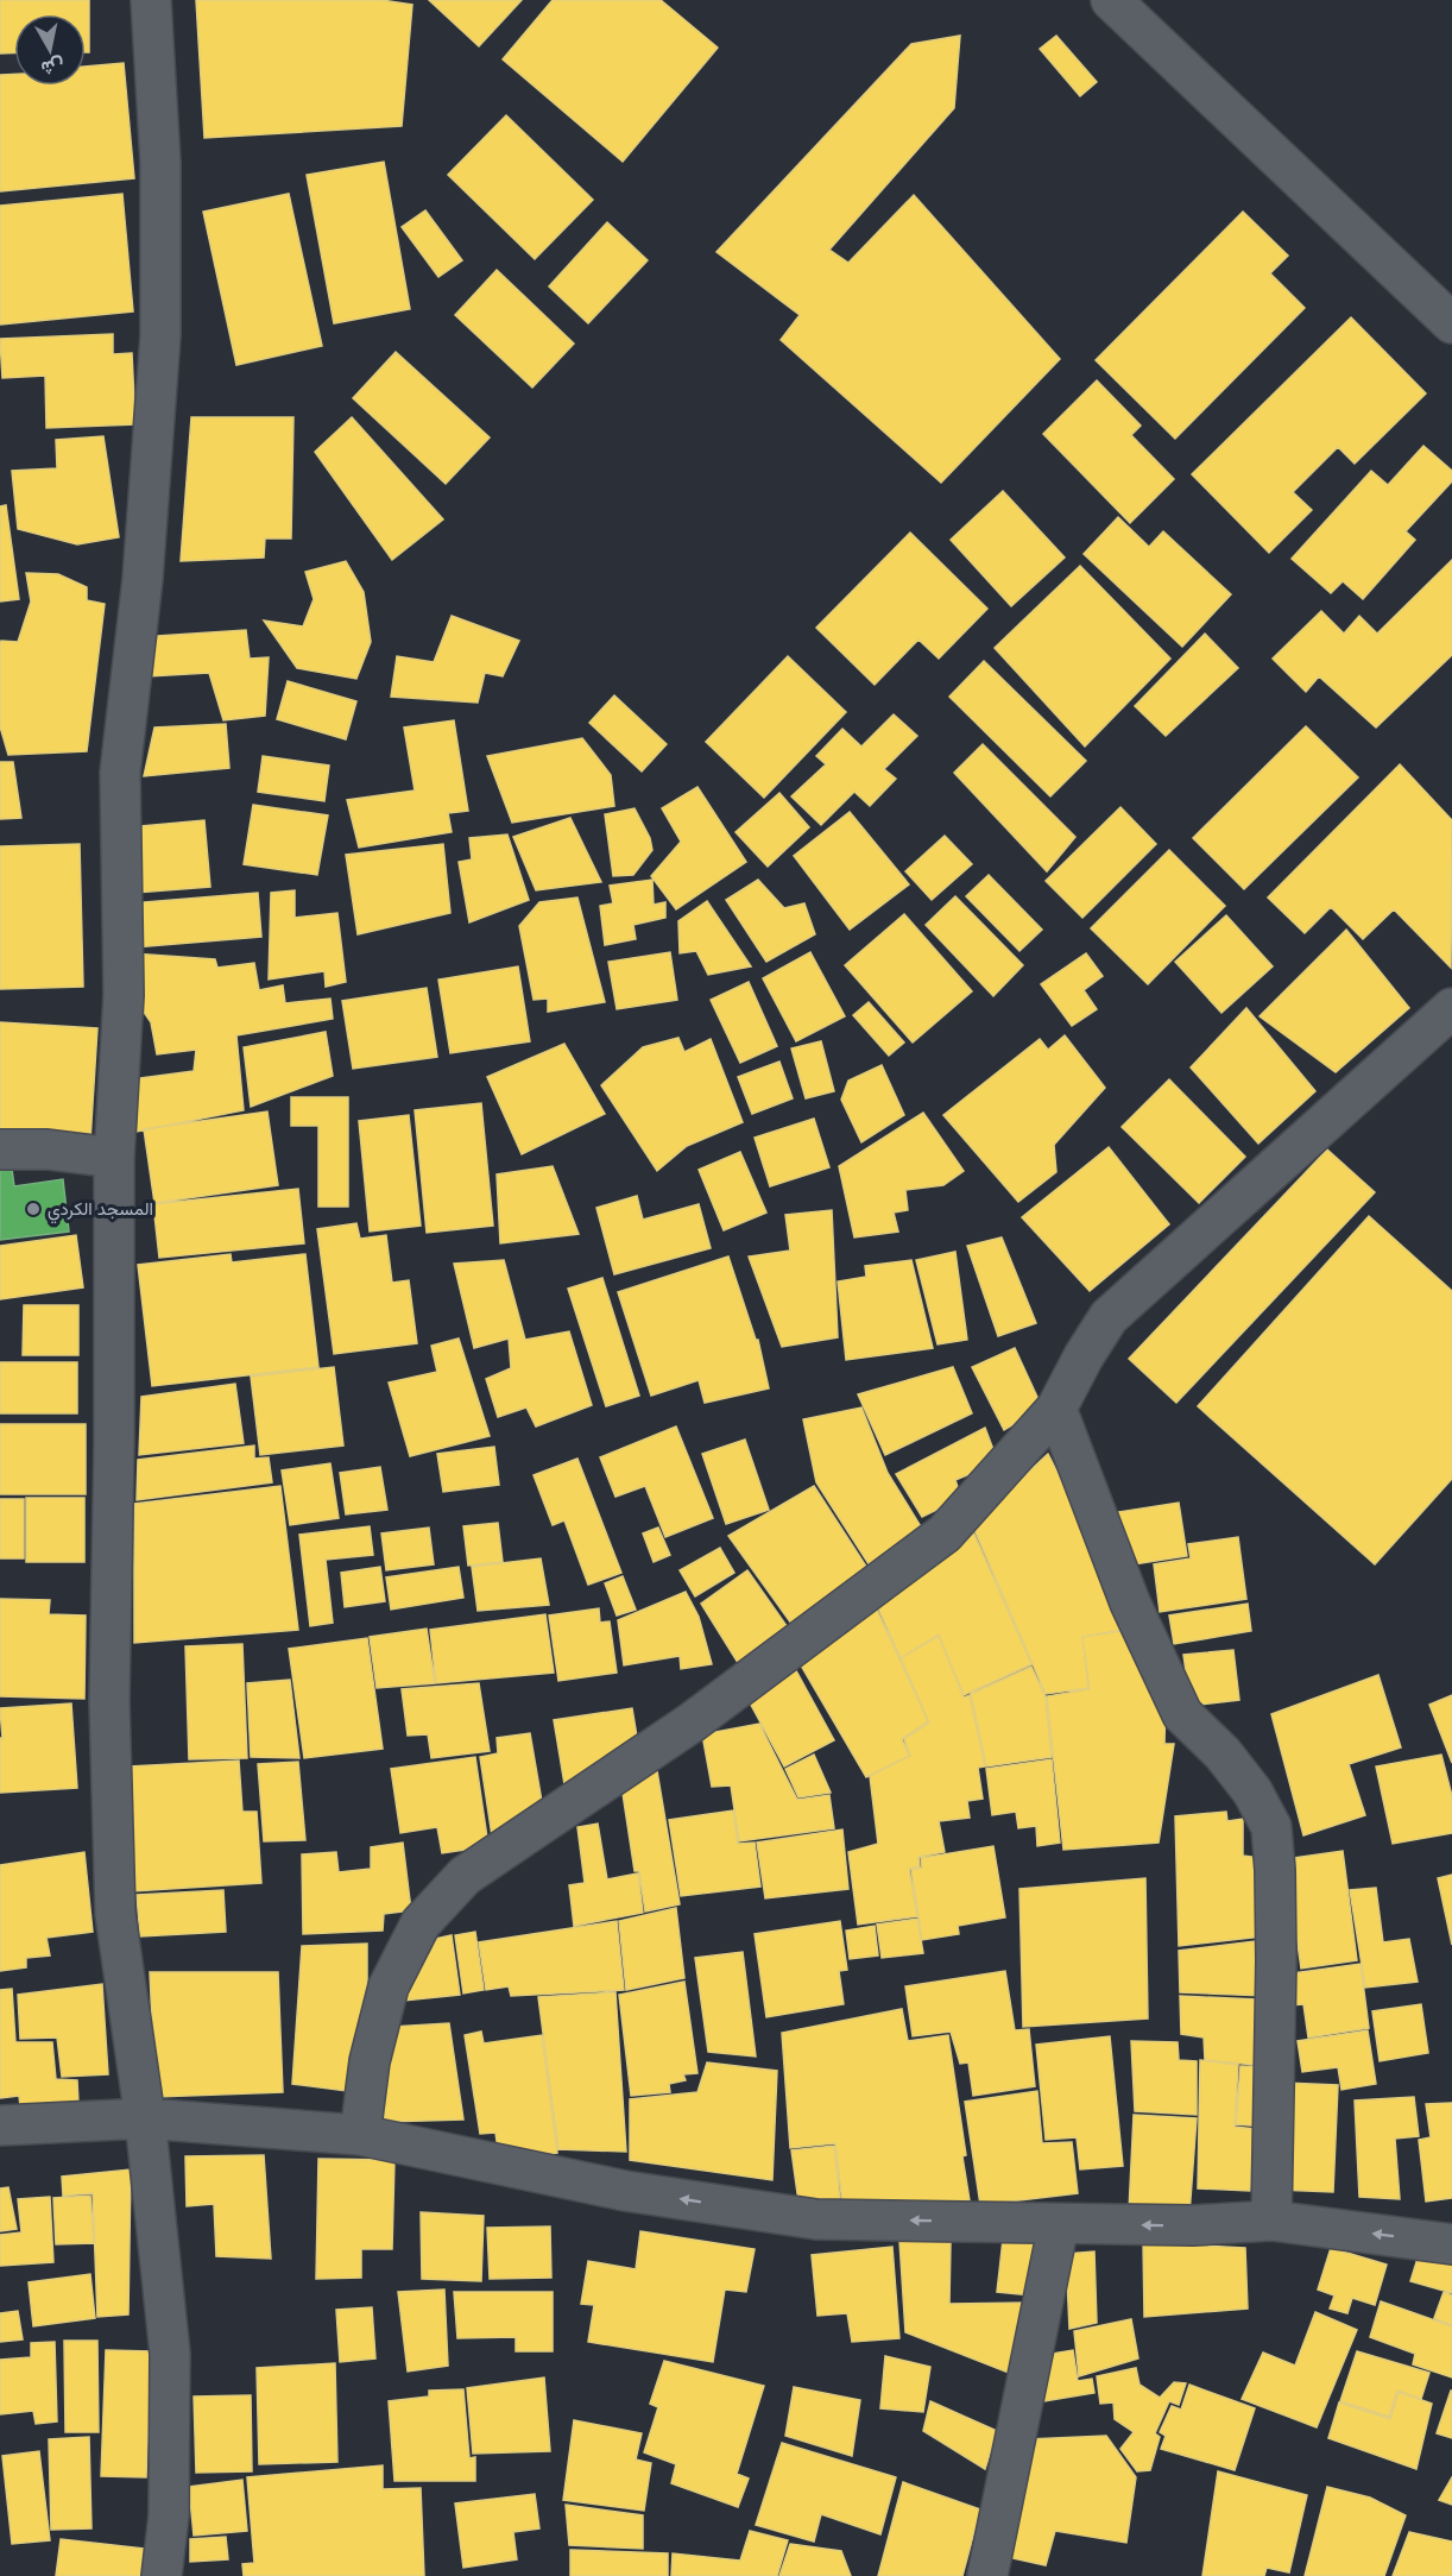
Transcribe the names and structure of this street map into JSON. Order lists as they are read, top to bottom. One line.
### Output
{"places":["المسجد الكردي"],"north":"bottom"}
